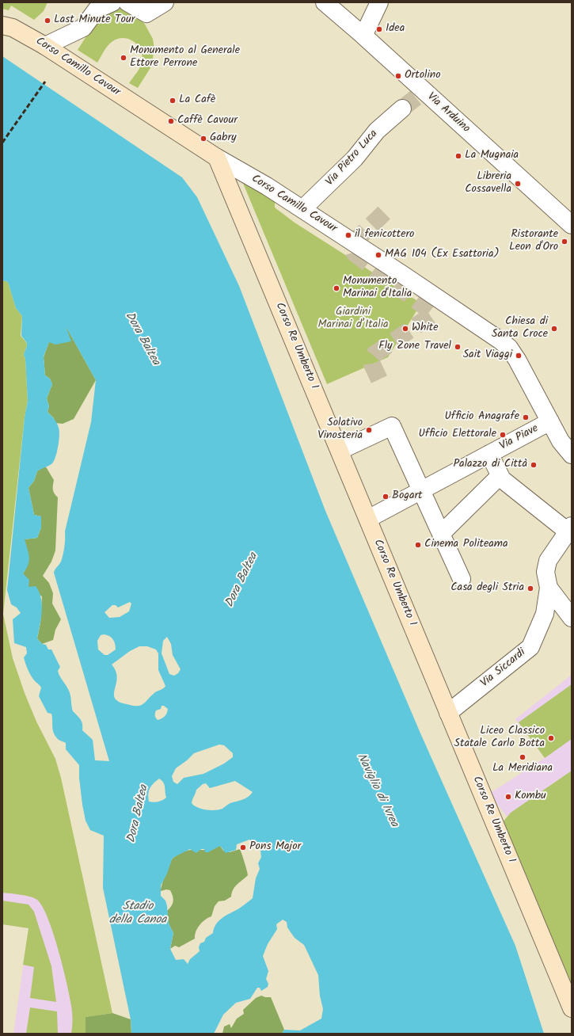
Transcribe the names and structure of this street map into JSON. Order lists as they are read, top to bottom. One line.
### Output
{"streets":{"main road":["Corso Camillo Cavour","Corso Re Umberto I"],"street":["Via Arduino","Via Pietro Luca","Via Piave","Via Siccardi"]},"crossings":[["Corso Camillo Cavour","Via Pietro Luca"],["Corso Camillo Cavour","Corso Re Umberto I"],["Corso Camillo Cavour","Via Piave"],["Corso Re Umberto I","Via Piave"],["Corso Re Umberto I","Via Siccardi"]],"water":["Dora Baltea","Naviglio di Ivrea","Stadio della Canoa"],"parks":["Giardini Marinai d’Italia"],"places":["Last Minute Tour","Idea","Monumento al Generale Ettore Perrone","Ortolino","La Cafè","Caffè Cavour","Gabry","La Mugnaia","Libreria Cossavella","il fenicottero","Ristorante Leon d'Oro","MAG 104 (Ex Esattoria)","Monumento Marinai d'Italia","White","Chiesa di Santa Croce","Fly Zone Travel","Sait Viaggi","Ufficio Anagrafe","Solativo Vinosteria","Ufficio Elettorale","Palazzo di Città","Bogart","Cinema Politeama","Casa degli Stria","Liceo Classico Statale Carlo Botta","La Meridiana","Kombu","Pons Major"]}
